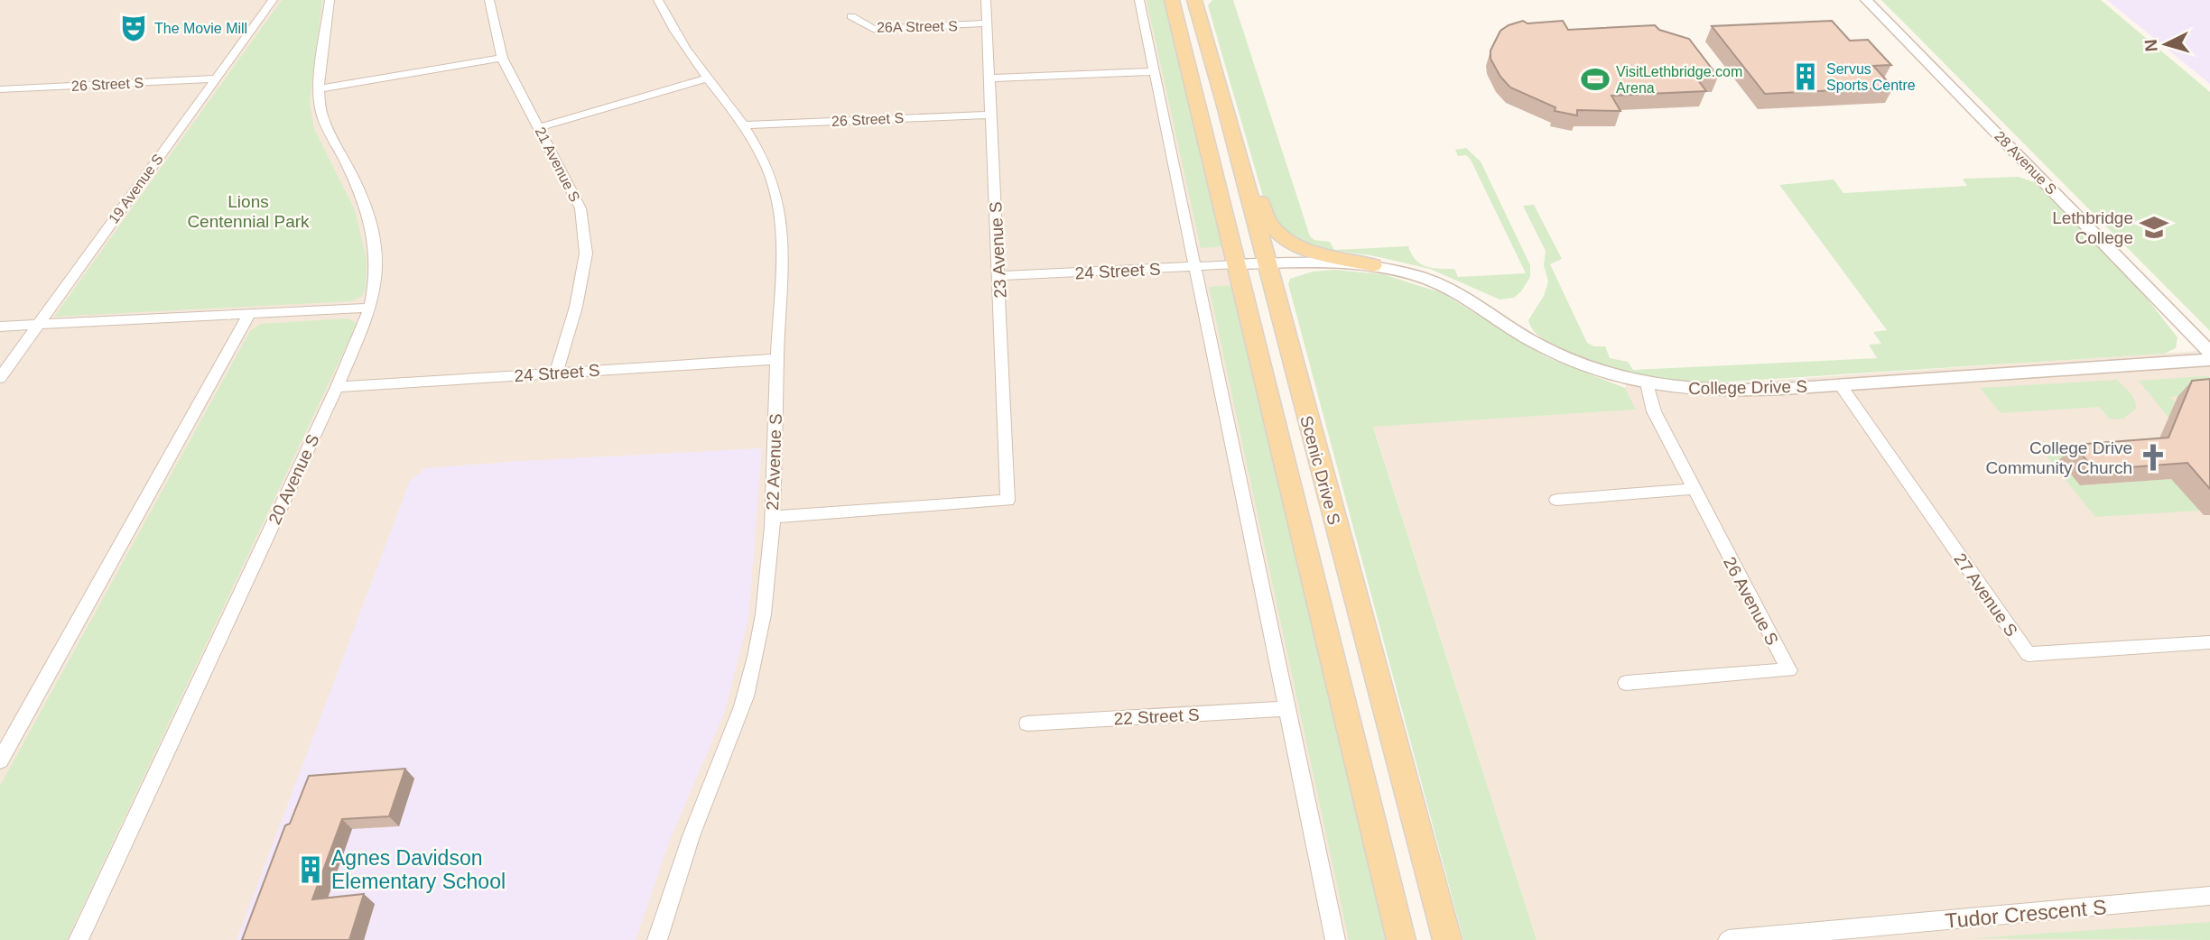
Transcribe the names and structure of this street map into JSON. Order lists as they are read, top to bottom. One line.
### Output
{"streets":{"main road":["Scenic Drive S"],"street":["26A Street S","26 Street S","28 Avenue S","21 Avenue S","19 Avenue S","23 Avenue S","24 Street S","College Drive S","22 Avenue S","20 Avenue S","27 Avenue S","26 Avenue S","22 Street S","Tudor Crescent S"]},"crossings":[["26A Street S","23 Avenue S"],["26 Street S","19 Avenue S"],["26 Street S","23 Avenue S"],["26 Street S","22 Avenue S"],["21 Avenue S","24 Street S"],["23 Avenue S","24 Street S"],["23 Avenue S","22 Avenue S"],["24 Street S","College Drive S"],["24 Street S","22 Avenue S"],["24 Street S","Scenic Drive S"],["24 Street S","20 Avenue S"],["College Drive S","Scenic Drive S"],["College Drive S","27 Avenue S"],["College Drive S","26 Avenue S"]],"parks":["Lions Centennial Park"],"places":{"theatre":["The Movie Mill"],"building":["Servus Sports Centre","Agnes Davidson Elementary School"],"sports":["VisitLethbridge.com Arena"],"school or university":["Lethbridge College"],"church":["College Drive Community Church"]},"north":"left"}
